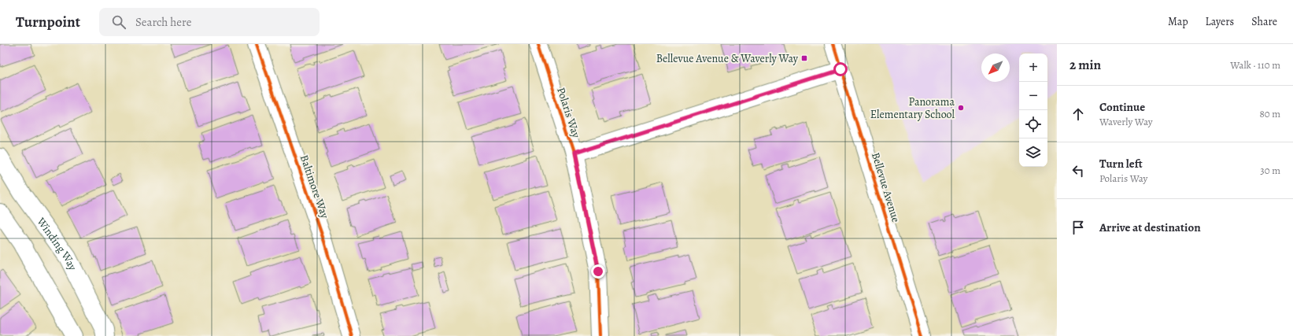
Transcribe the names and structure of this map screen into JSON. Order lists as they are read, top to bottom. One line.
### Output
{"streets":{"street":["Polaris Way","Baltimore Way","Bellevue Avenue","Winding Way"]},"places":{"transit":["Bellevue Avenue & Waverly Way"],"other":["Panorama Elementary School"]},"north":"bottom left","page":{"header":"Turnpoint","search":"Search here","nav":["Map","Layers","Share"],"heading":["2 min","Walk · 110 m"],"map_buttons":["+","−"],"list":[["Continue","Waverly Way","80 m"],["Turn left","Polaris Way","30 m"],"Arrive at destination"]}}
